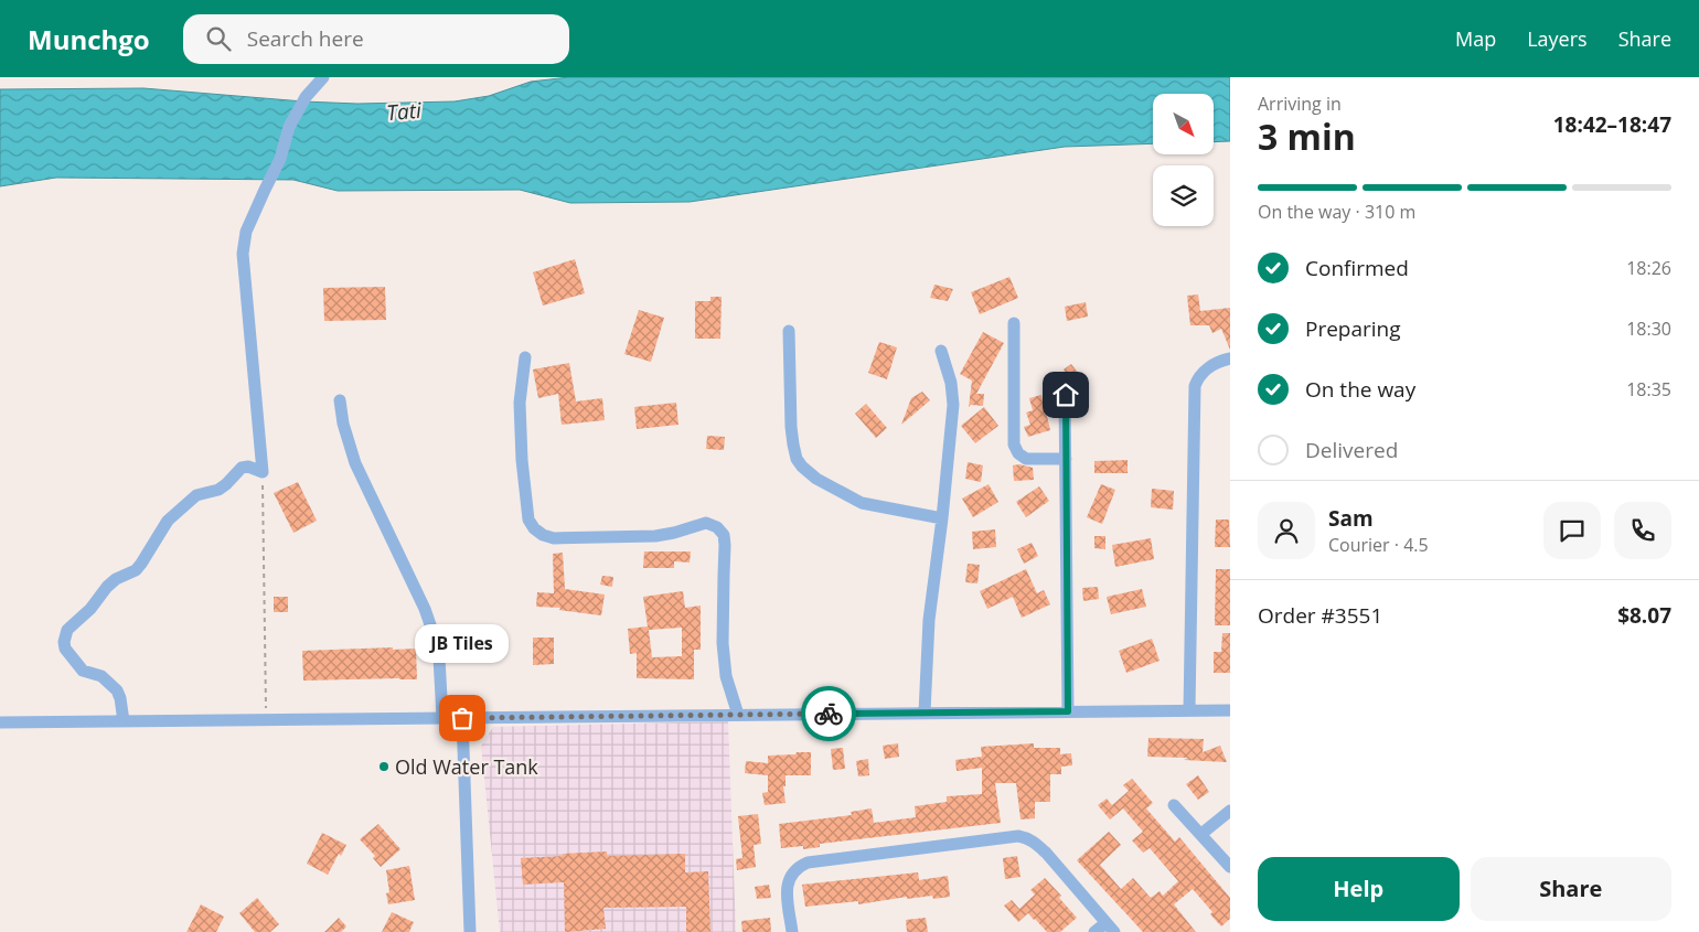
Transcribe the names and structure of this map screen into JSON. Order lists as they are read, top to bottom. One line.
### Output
{"water":["Tati"],"places":["JB Tiles","Old Water Tank"],"north":"bottom right","page":{"header":"Munchgo","search":"Search here","nav":["Map","Layers","Share"],"heading":["3 min","Arriving in","18:42–18:47"],"panel":["Sam","Courier · 4.5","Order #3551","$8.07"],"bar":"On the way · 310 m","list":[["Confirmed","18:26"],["Preparing","18:30"],["On the way","18:35"],"Delivered"],"bubble":"JB Tiles","buttons":["Help","Share"]}}
